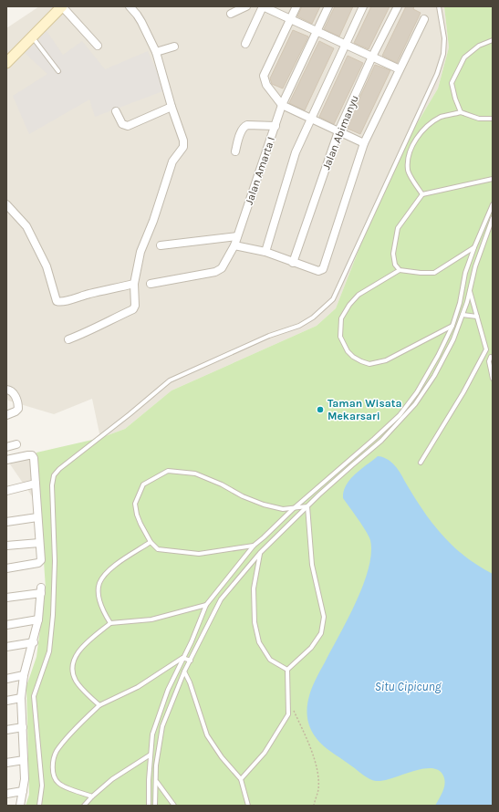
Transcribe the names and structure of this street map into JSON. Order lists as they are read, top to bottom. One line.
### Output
{"streets":{"street":["Jalan Abimanyu","Jalan Amarta I"]},"water":["Situ Cipicung"],"places":["Taman Wisata Mekarsari"]}
